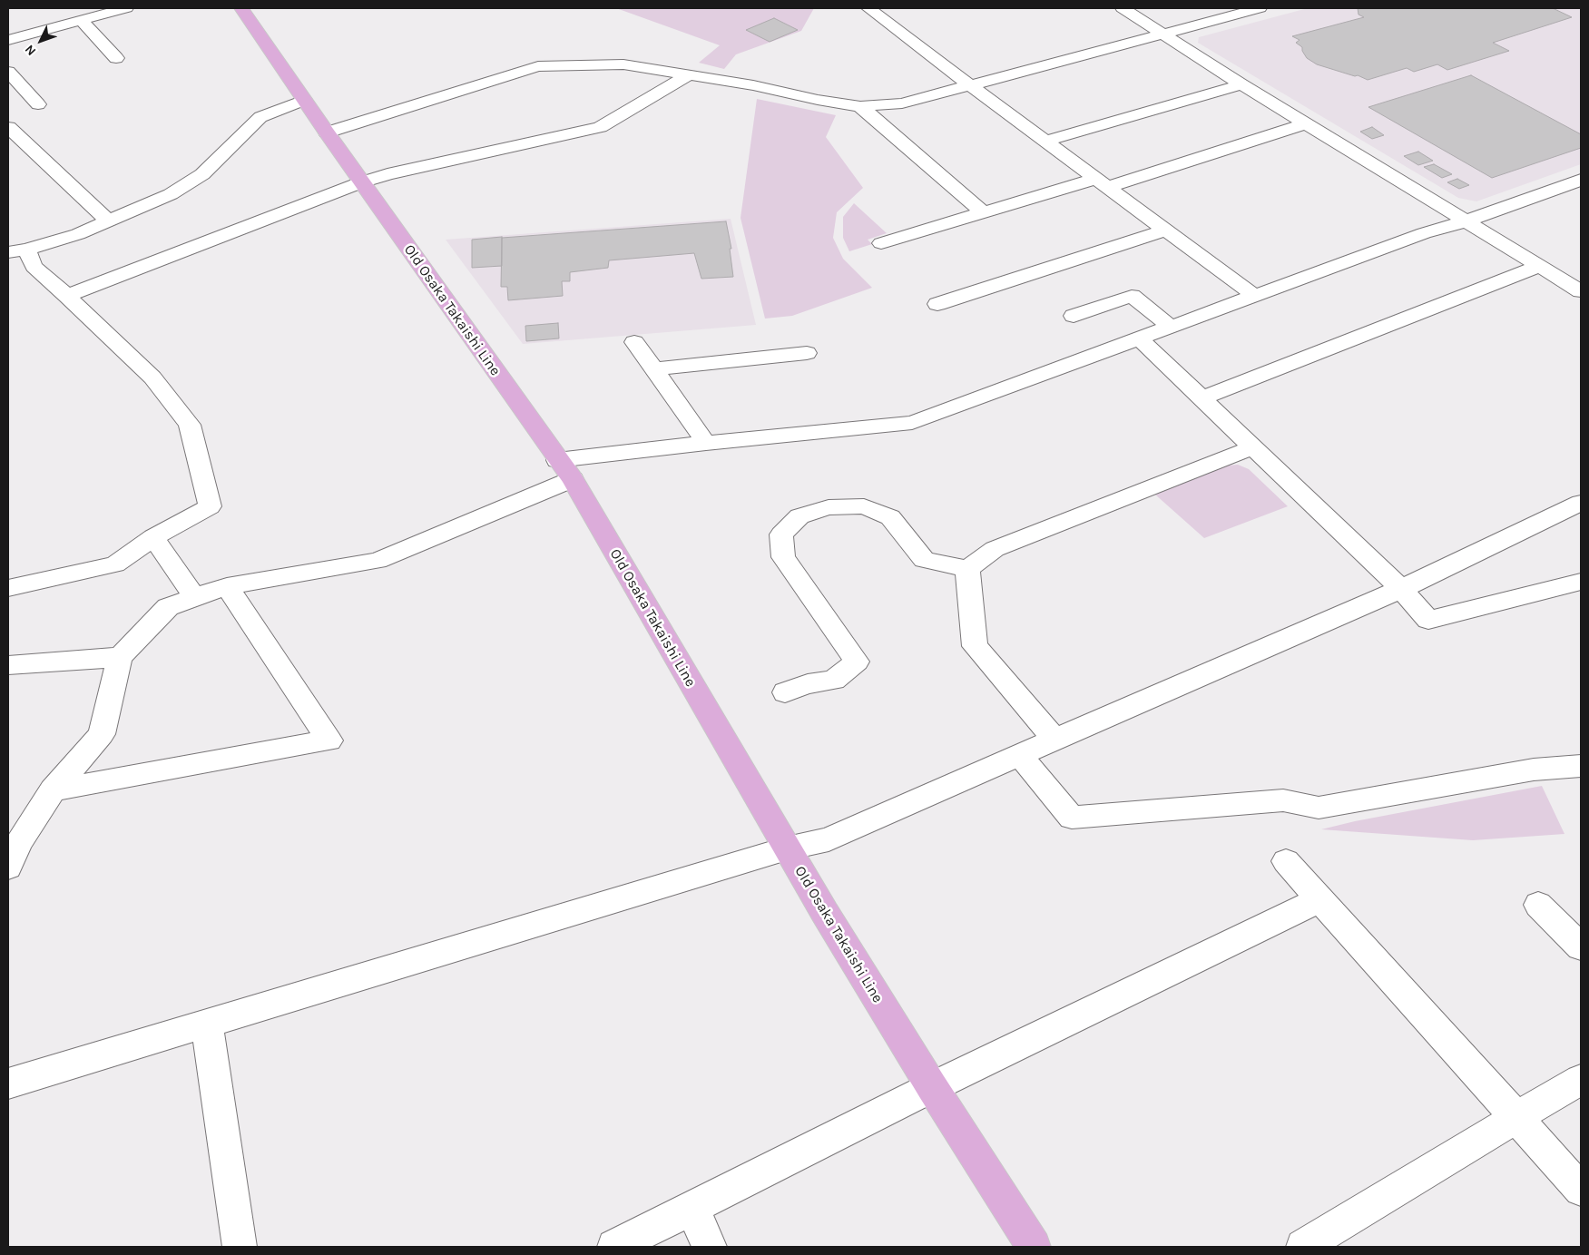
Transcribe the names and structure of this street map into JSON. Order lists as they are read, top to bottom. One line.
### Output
{"streets":{"main road":["Old Osaka Takaishi Line"]},"north":"bottom left"}
